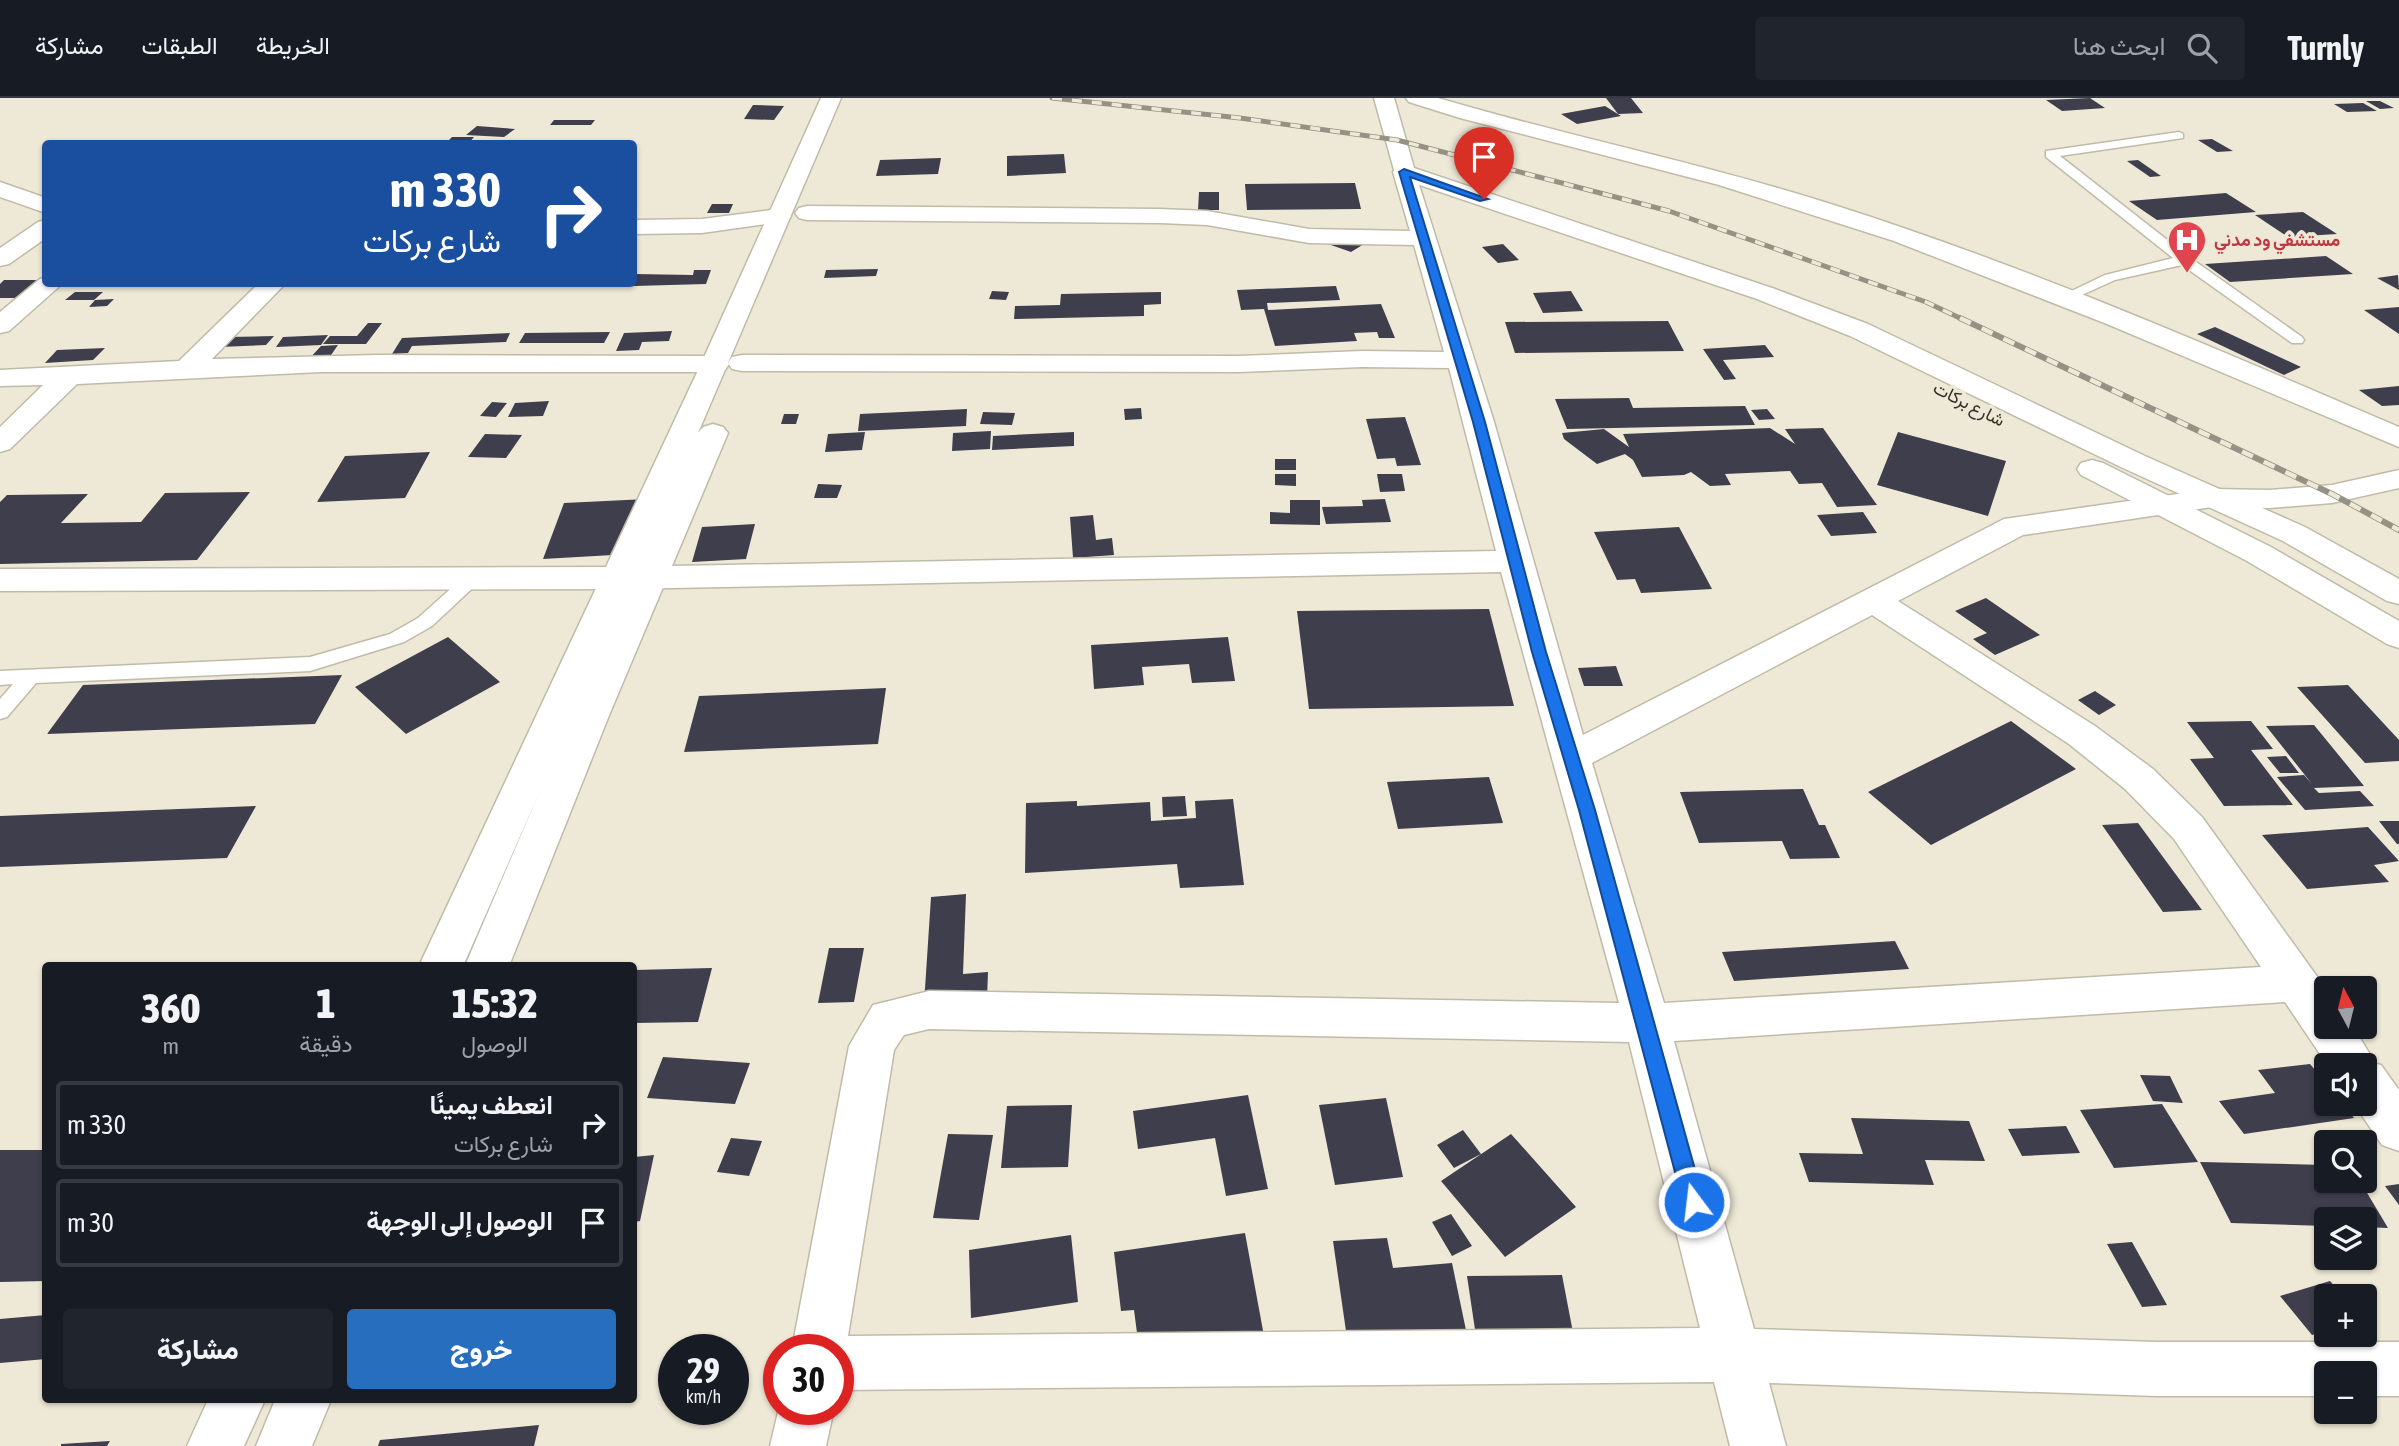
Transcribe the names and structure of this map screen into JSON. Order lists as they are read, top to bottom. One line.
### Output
{"streets":{"street":["شارع بركات"]},"places":{"hospital":["مستشفي ود مدني"]},"north":"top","page":{"header":"Turnly","search":"ابحث هنا","nav":["الخريطة","الطبقات","مشاركة"],"turn":["330 m","شارع بركات"],"eta":["15:32","الوصول","1","دقيقة","360","m"],"map_buttons":["+","−"],"list":[{"name":"انعطف يمينًا","note":"شارع بركات","value":"330 m"},{"name":"الوصول إلى الوجهة","value":"30 m"}],"buttons":["خروج","مشاركة"],"speed":"29 km/h","limit":"30"}}
